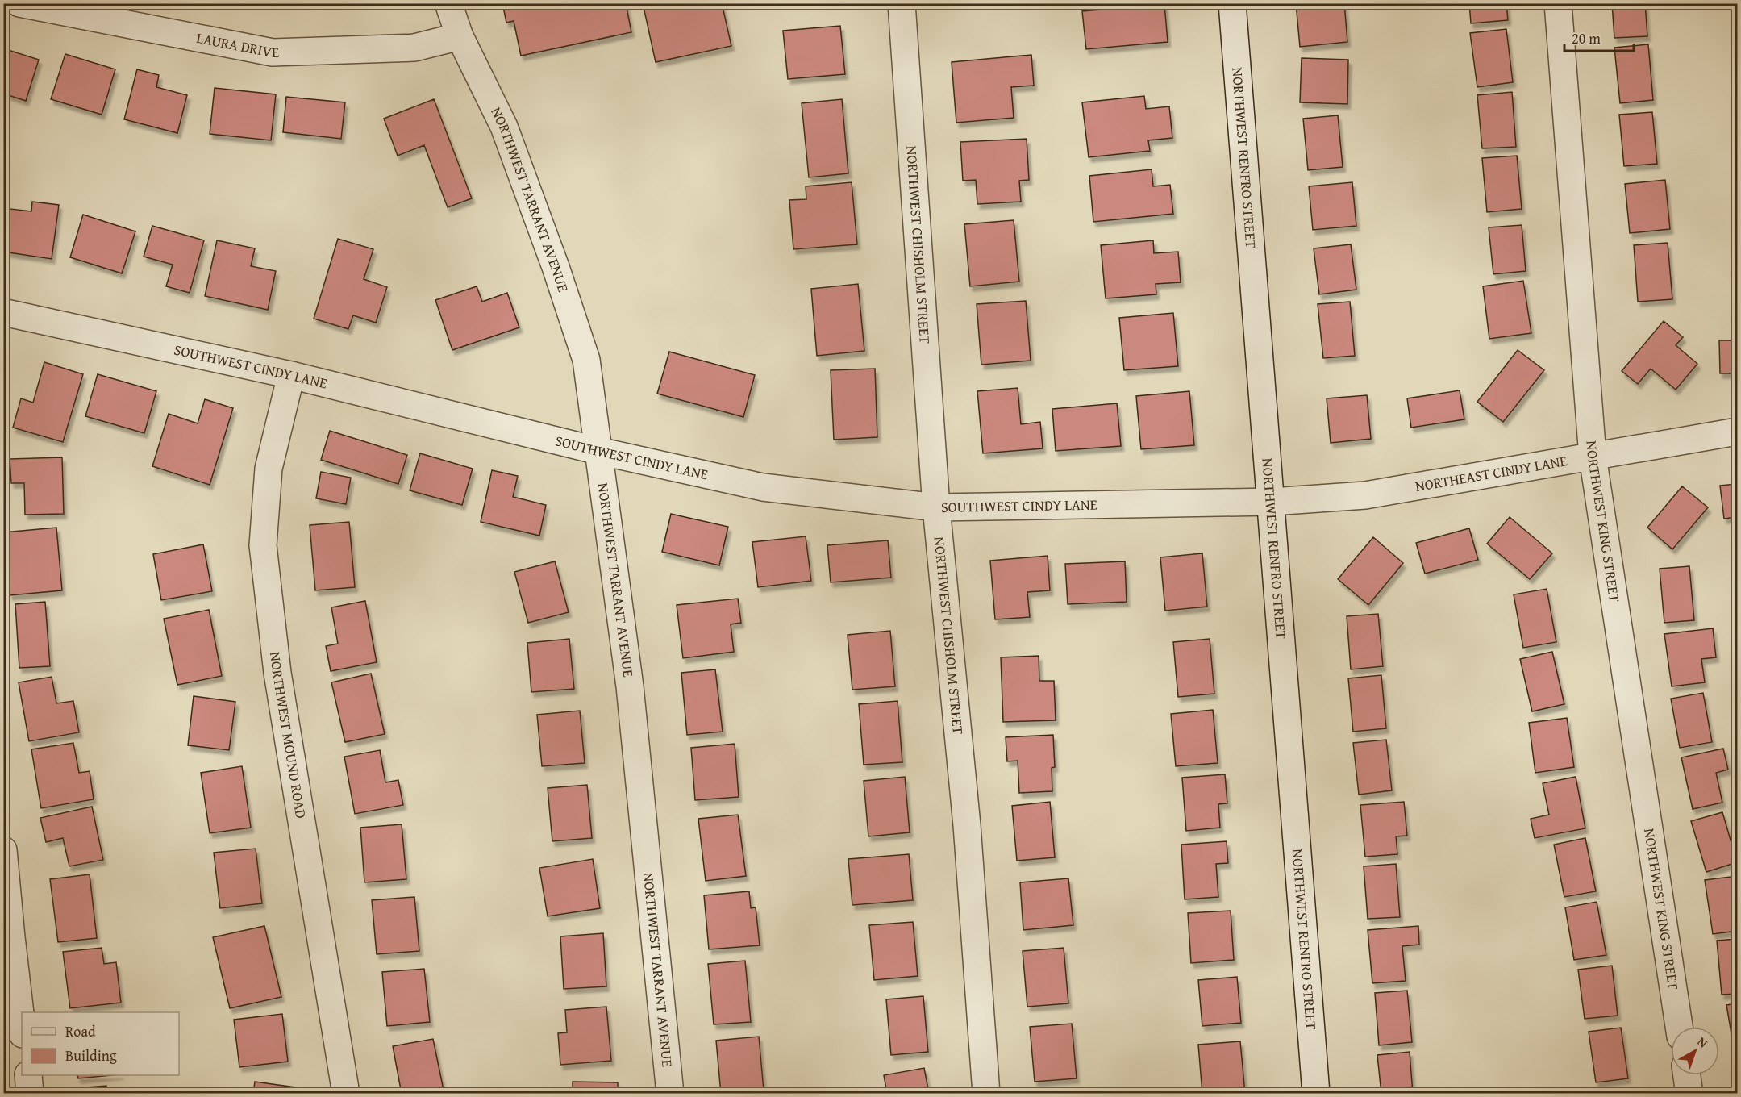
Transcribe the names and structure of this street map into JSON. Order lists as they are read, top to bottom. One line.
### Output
{"streets":{"street":["LAURA DRIVE","NORTHWEST RENFRO STREET","NORTHWEST TARRANT AVENUE","NORTHWEST CHISHOLM STREET","SOUTHWEST CINDY LANE","NORTHEAST CINDY LANE","NORTHWEST KING STREET","NORTHWEST MOUND ROAD"]},"crossings":[["LAURA DRIVE","NORTHWEST TARRANT AVENUE"],["NORTHWEST RENFRO STREET","SOUTHWEST CINDY LANE"],["NORTHWEST RENFRO STREET","NORTHEAST CINDY LANE"],["NORTHWEST TARRANT AVENUE","SOUTHWEST CINDY LANE"],["NORTHWEST CHISHOLM STREET","SOUTHWEST CINDY LANE"],["SOUTHWEST CINDY LANE","NORTHEAST CINDY LANE"],["SOUTHWEST CINDY LANE","NORTHWEST MOUND ROAD"],["NORTHEAST CINDY LANE","NORTHWEST KING STREET"]],"legend":["Road","Building"],"scale_bar":"20 m","north":"top right"}
